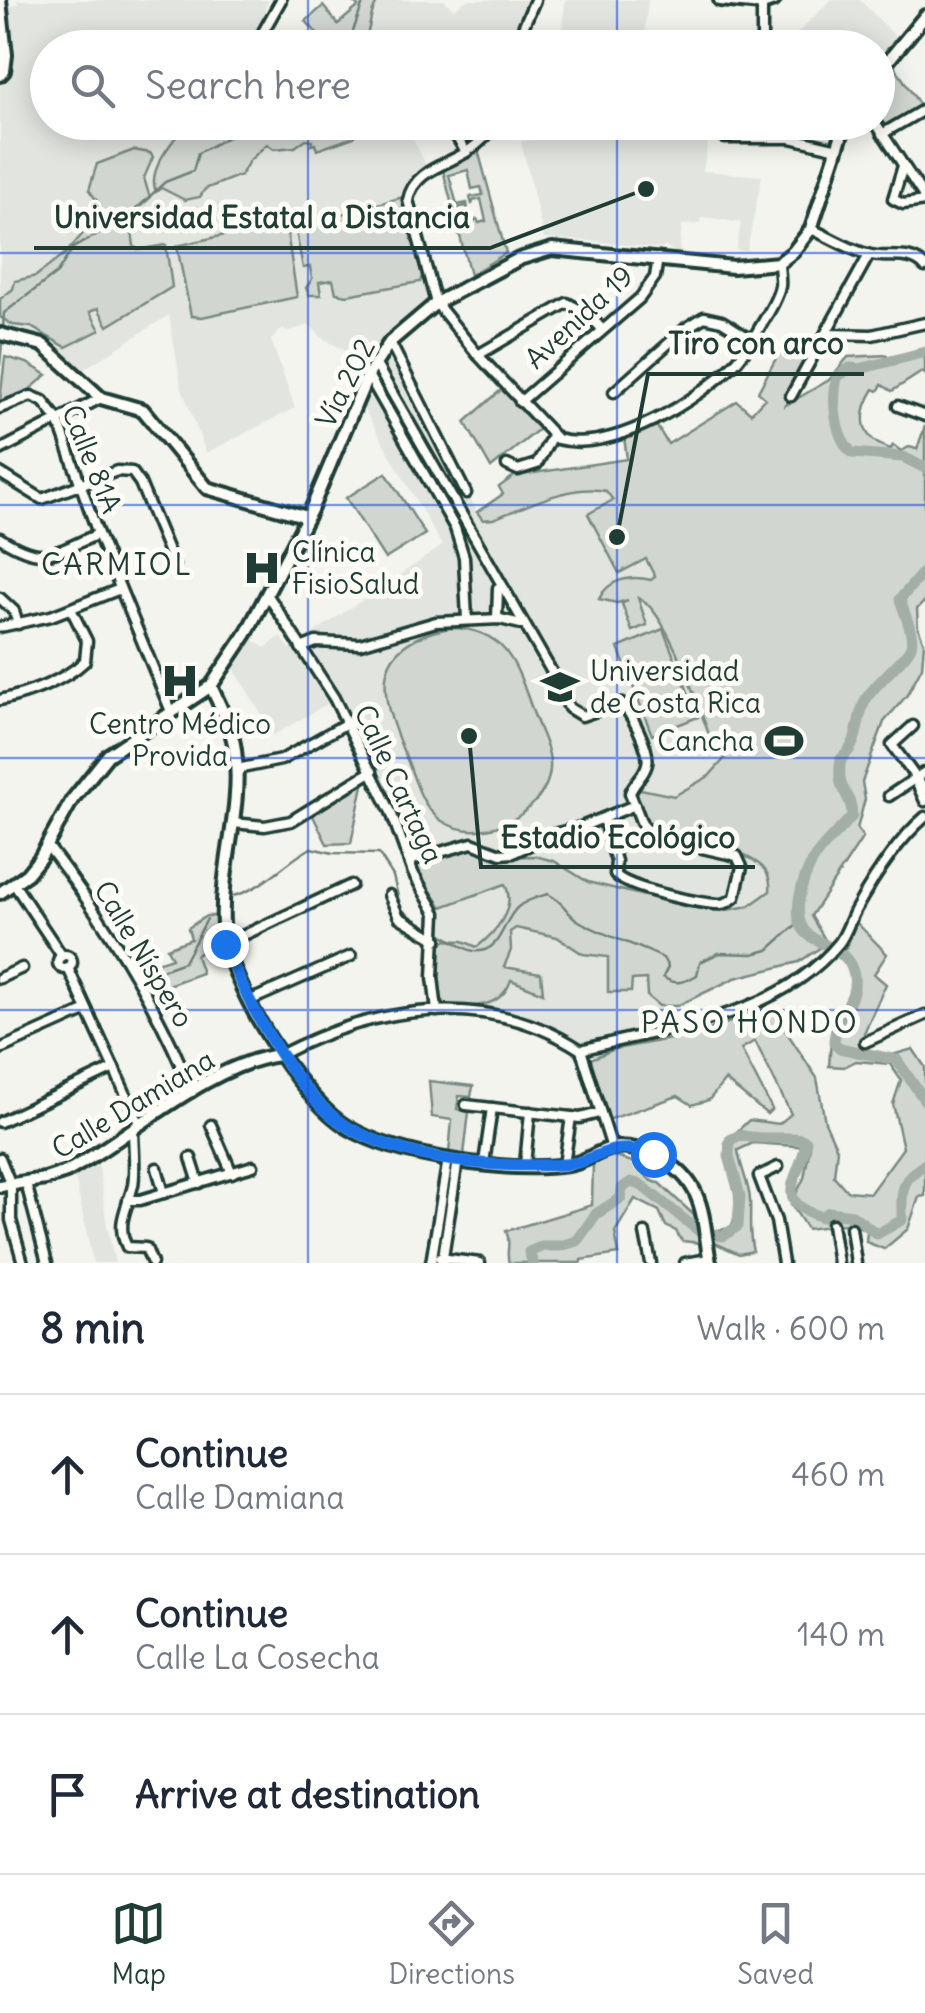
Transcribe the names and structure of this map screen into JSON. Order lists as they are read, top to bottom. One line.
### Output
{"streets":{"street":["Avenida 19","Vía 202","Calle 81A","Calle Cartaga","Calle Níspero","Calle Damiana"]},"crossings":[["Avenida 19","Vía 202"],["Vía 202","Calle 81A"],["Vía 202","Calle Cartaga"],["Vía 202","Calle Níspero"],["Calle Níspero","Calle Damiana"]],"districts":["CARMIOL","PASO HONDO"],"places":{"other":["Universidad Estatal a Distancia","Tiro con arco","Estadio Ecológico"],"hospital":["Clínica FisioSalud","Centro Médico Provida"],"school or university":["Universidad de Costa Rica"],"sports":["Cancha"]},"page":{"search":"Search here","heading":["8 min","Walk · 600 m"],"list":[["Continue","Calle Damiana","460 m"],["Continue","Calle La Cosecha","140 m"],"Arrive at destination"],"nav":["Map","Directions","Saved"]}}
